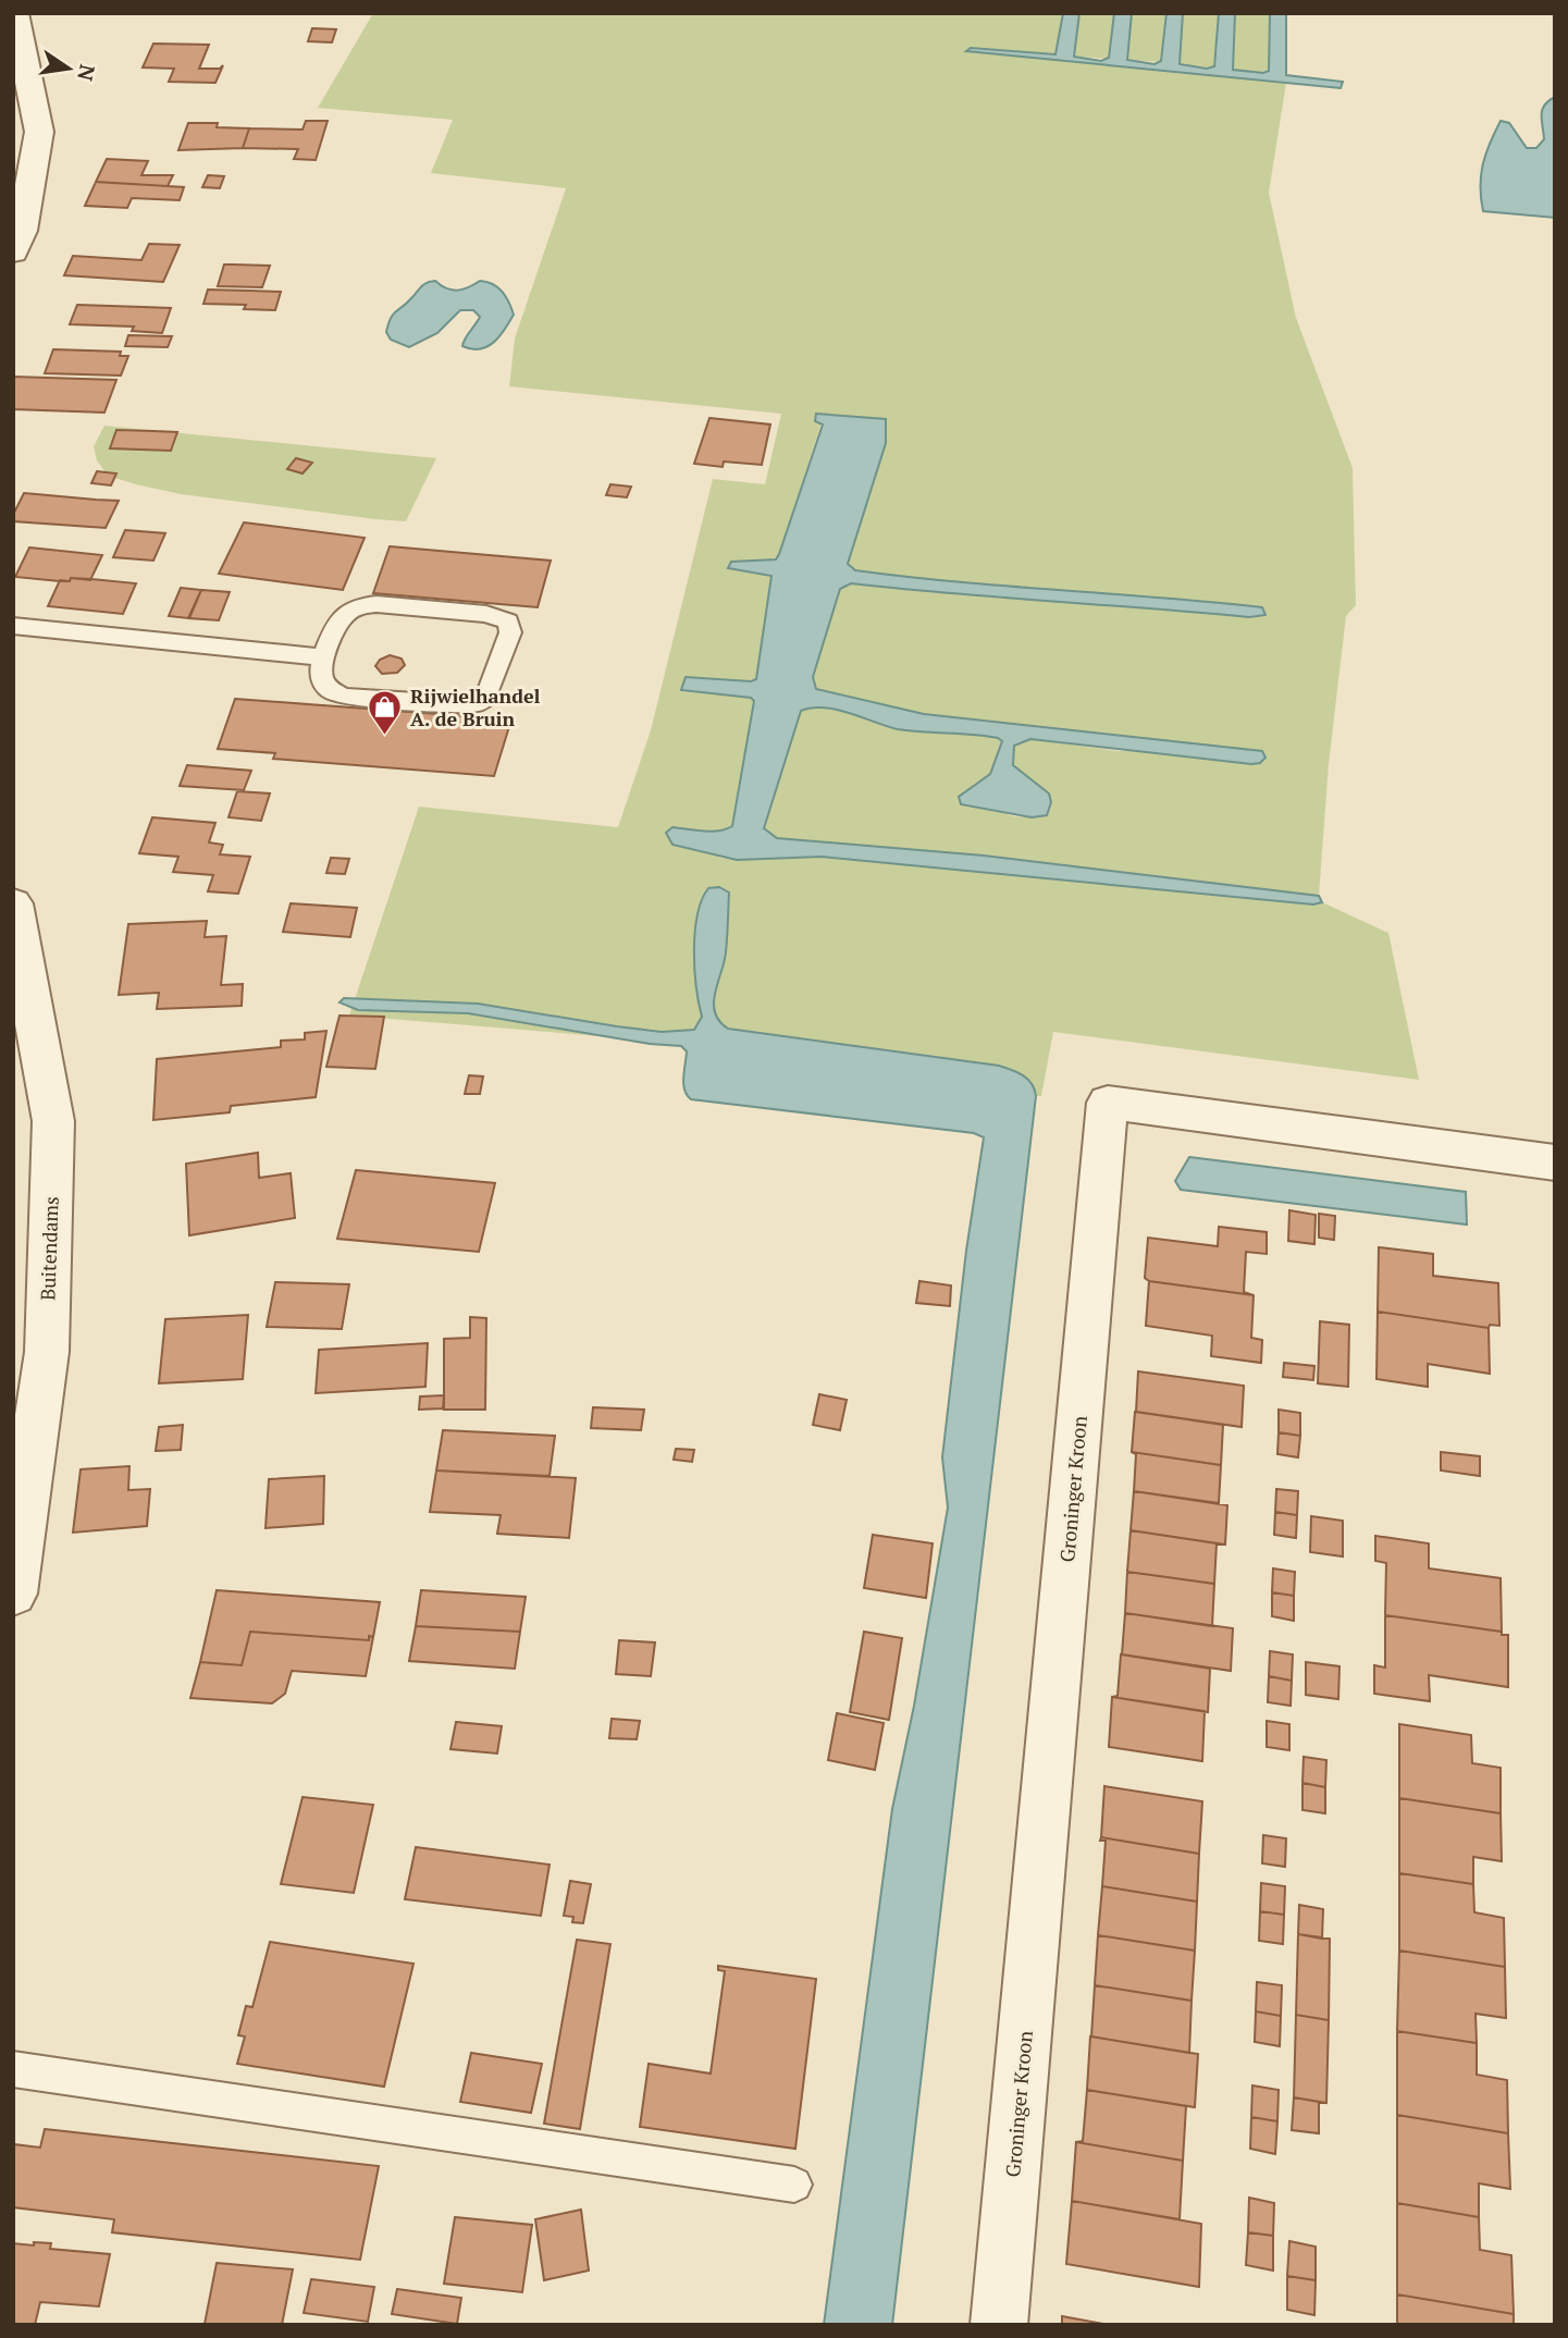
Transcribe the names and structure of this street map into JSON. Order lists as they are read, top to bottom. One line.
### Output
{"streets":{"street":["Buitendams","Groninger Kroon"]},"places":{"shop":["Rijwielhandel A. de Bruin"]},"north":"right"}
